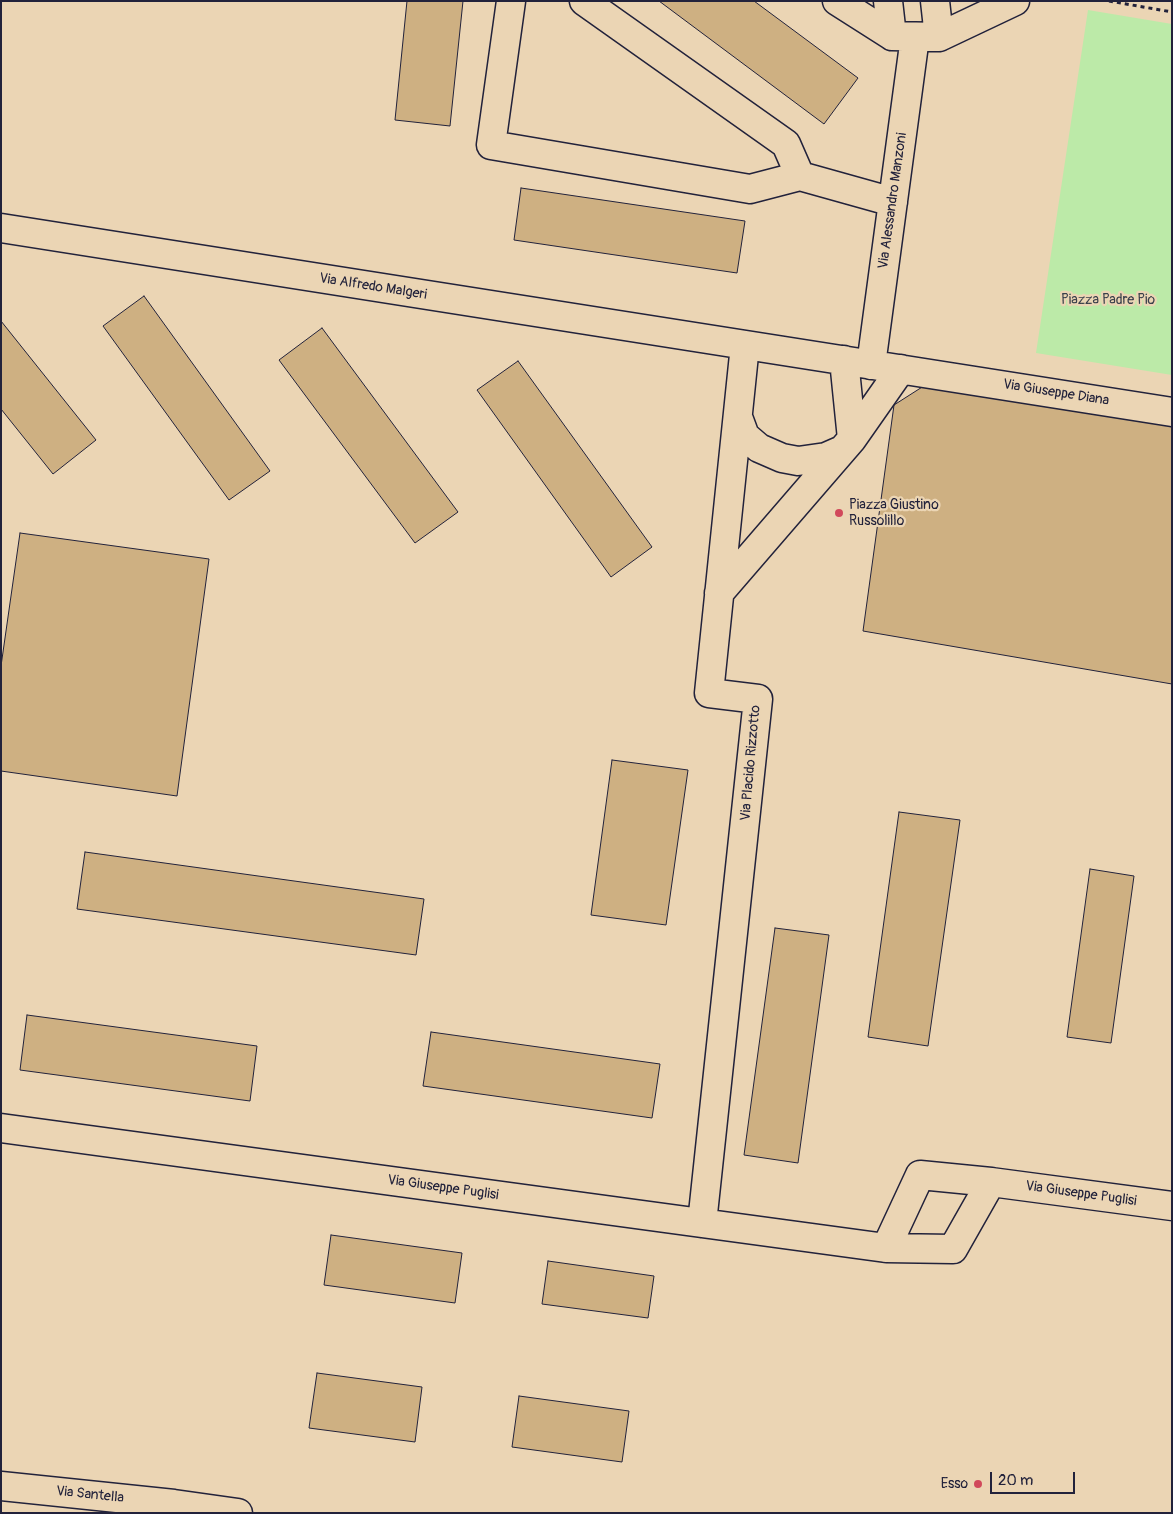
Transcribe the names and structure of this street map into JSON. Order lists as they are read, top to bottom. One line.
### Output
{"streets":{"street":["Via Alessandro Manzoni","Via Alfredo Malgeri","Via Giuseppe Diana","Via Placido Rizzotto","Via Giuseppe Puglisi","Via Santella"]},"crossings":[["Via Alessandro Manzoni","Via Giuseppe Diana"],["Via Alfredo Malgeri","Via Giuseppe Diana"],["Via Alfredo Malgeri","Via Placido Rizzotto"],["Via Giuseppe Diana","Via Placido Rizzotto"],["Via Placido Rizzotto","Via Giuseppe Puglisi"]],"parks":["Piazza Padre Pio"],"places":["Piazza Giustino Russolillo","Esso"],"scale_bar":"20 m"}
